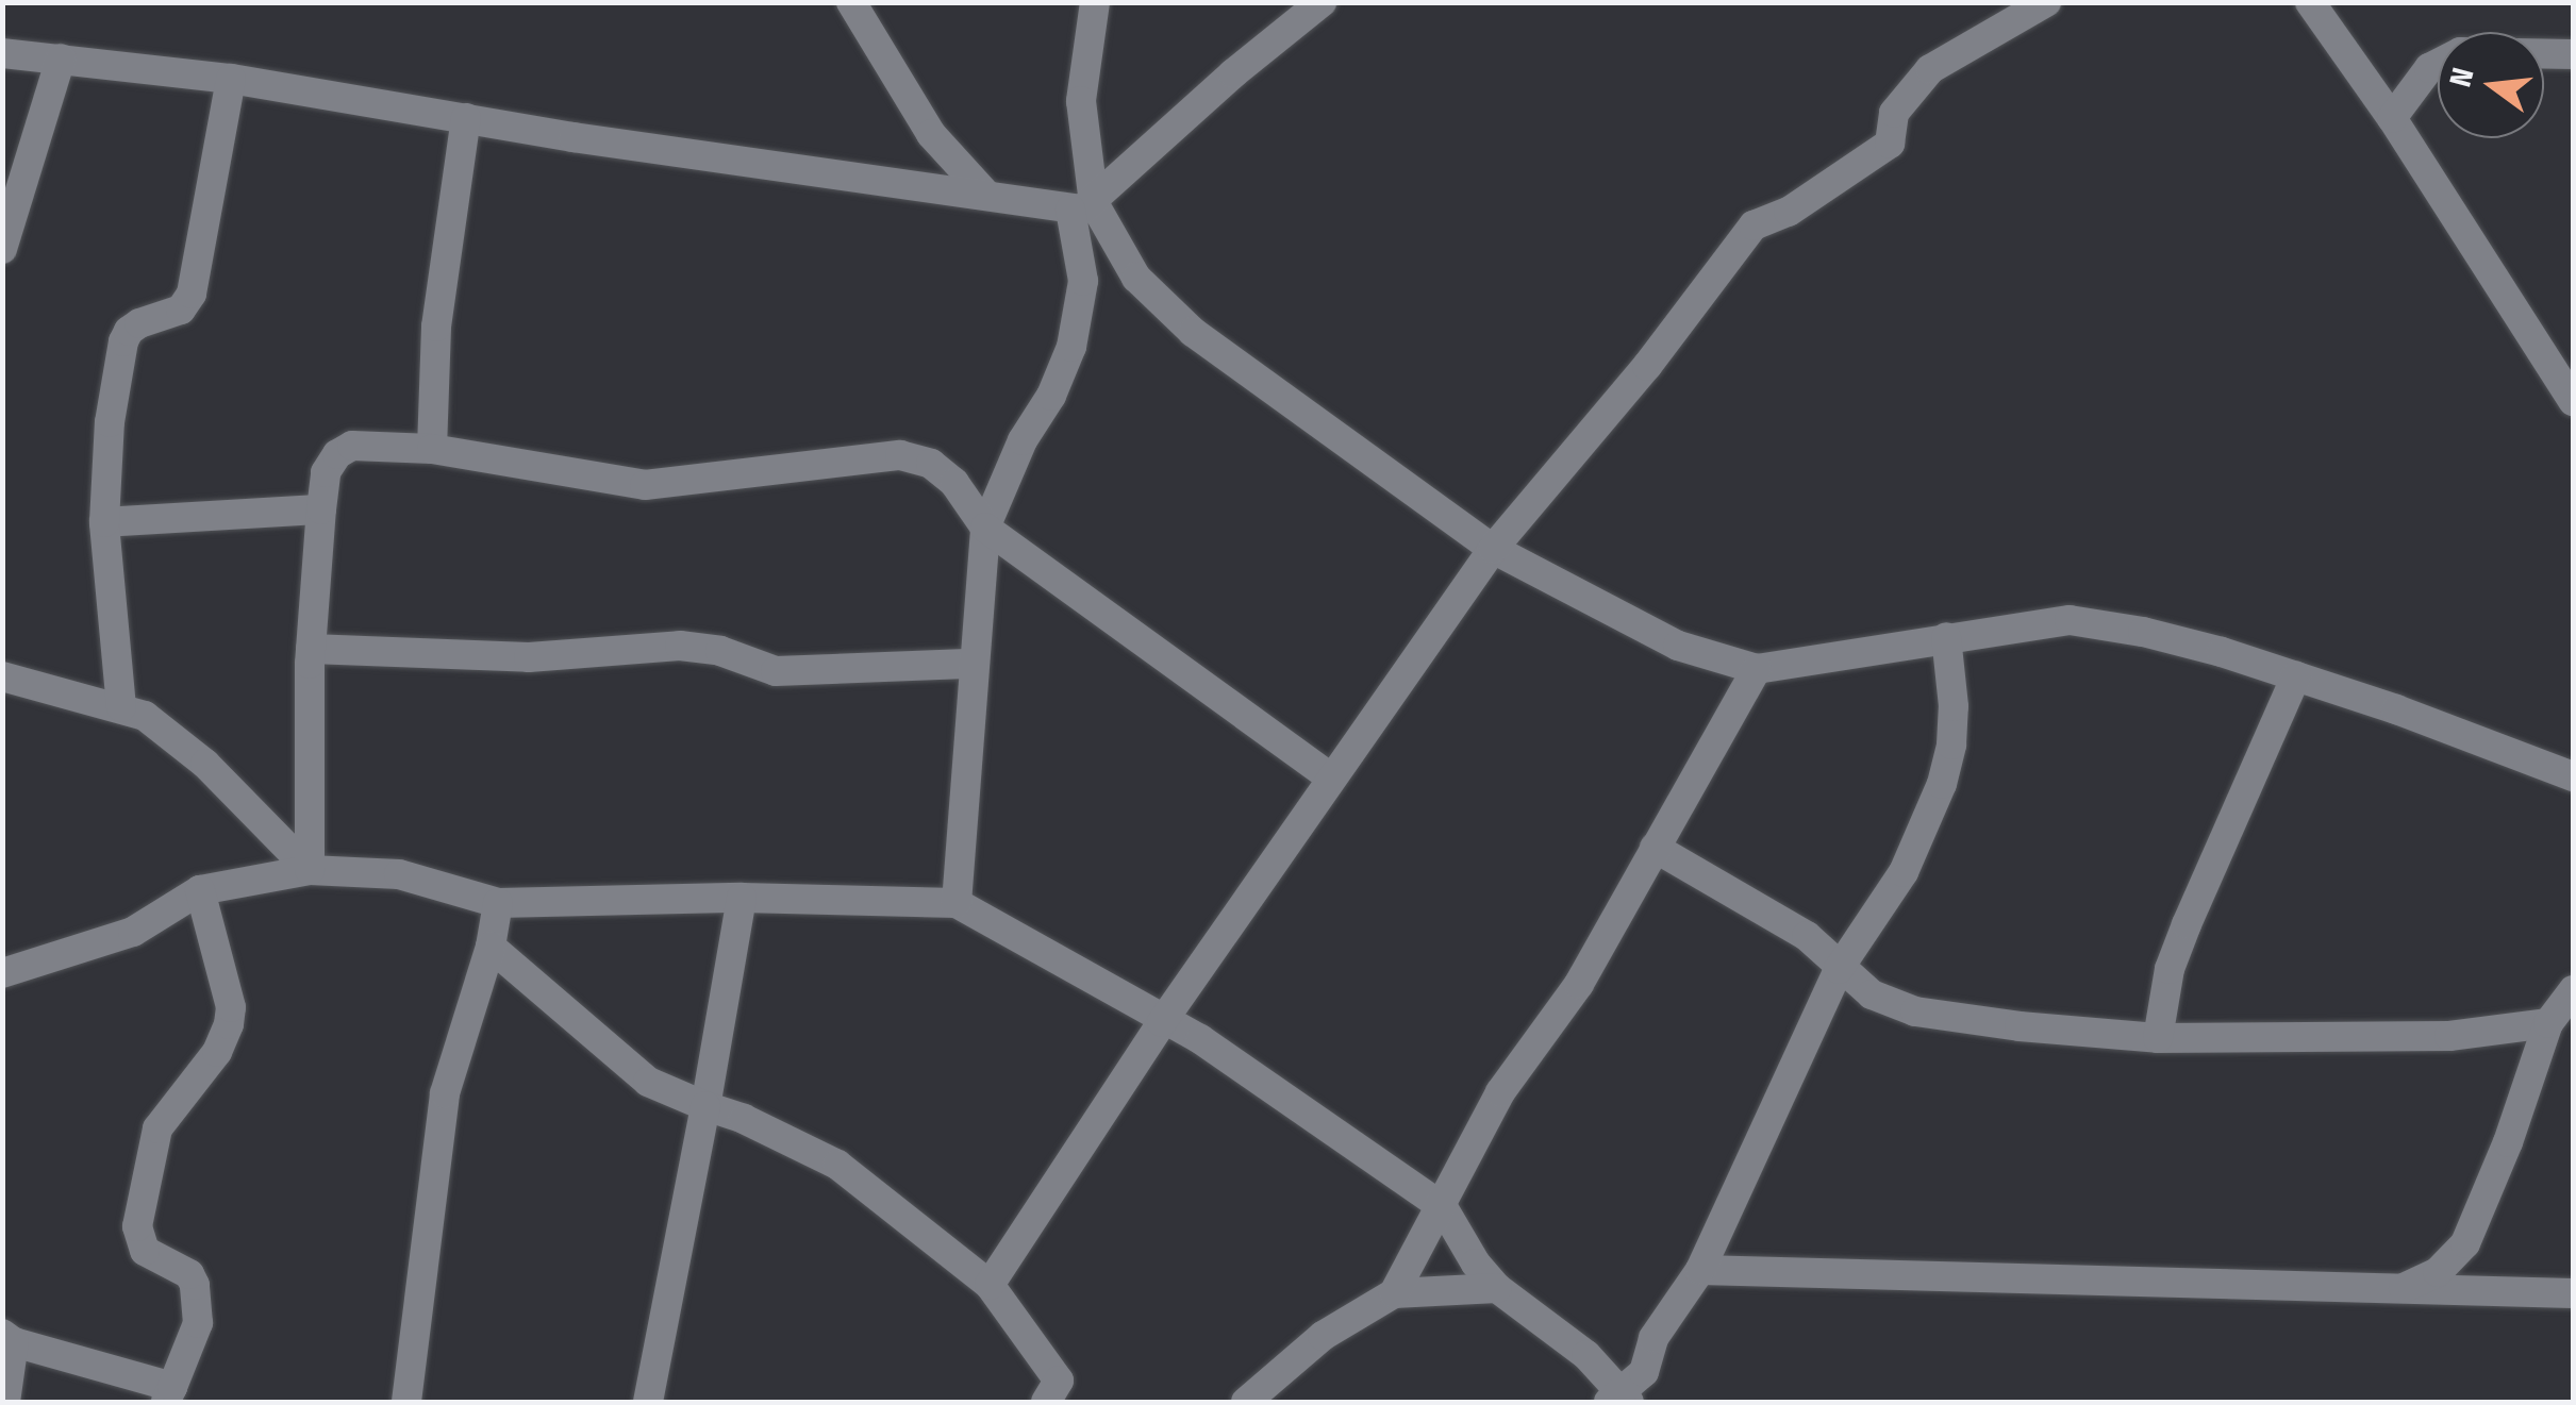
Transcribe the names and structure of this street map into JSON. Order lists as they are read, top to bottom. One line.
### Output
{"north":"left"}
